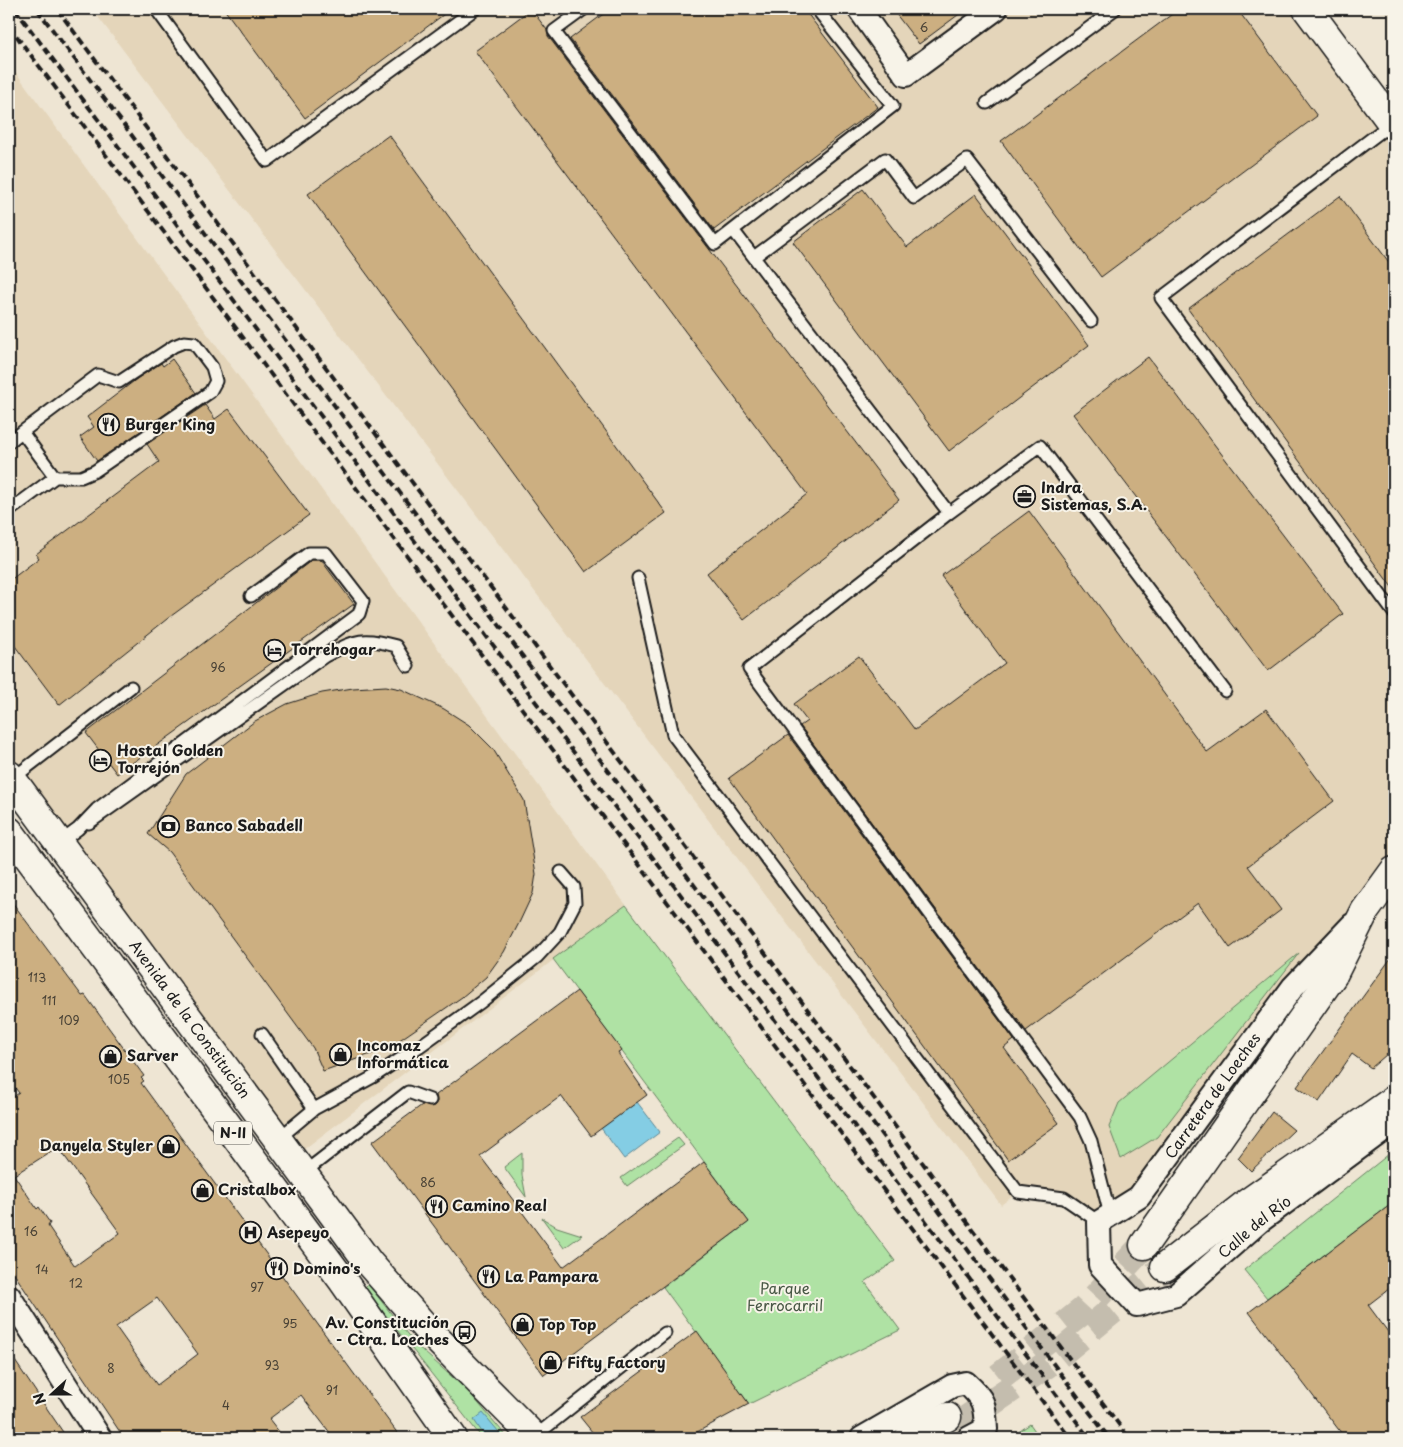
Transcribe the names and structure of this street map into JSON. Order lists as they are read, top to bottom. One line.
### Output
{"streets":{"main road":["Avenida de la Constitución","Carretera de Loeches","N-II","Calle del Río"]},"crossings":[["Carretera de Loeches","Calle del Río"]],"parks":["Parque Ferrocarril"],"places":{"restaurant":["Burger King","Camino Real","Domino's","La Pampara"],"office":["Indra Sistemas, S.A."],"hotel":["Torrehogar","Hostal Golden Torrejón"],"bank":["Banco Sabadell"],"shop":["Incomaz Informática","Sarver","Danyela Styler","Cristalbox","Top Top","Fifty Factory"],"hospital":["Asepeyo"],"bus stop":["Av. Constitución - Ctra. Loeches"]},"house_numbers":["6","96","113","111","109","105","86","16","14","12","97","95","93","8","91","4"],"north":"left"}
